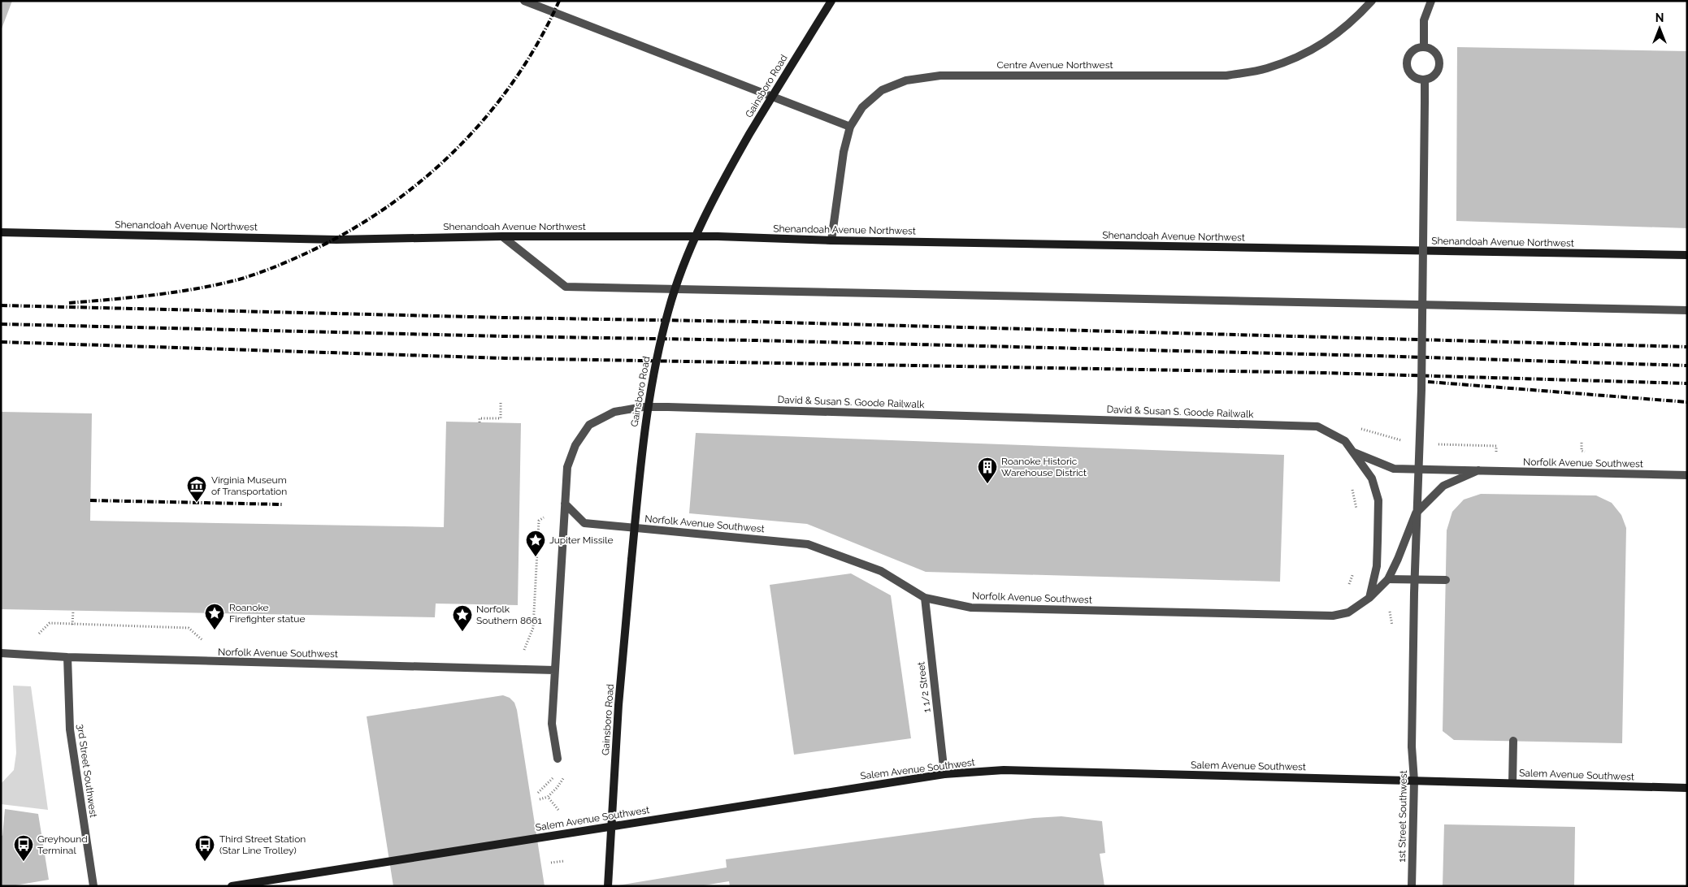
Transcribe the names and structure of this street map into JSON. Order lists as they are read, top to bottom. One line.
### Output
{"streets":{"street":["Centre Avenue Northwest","Gainsboro Road","Shenandoah Avenue Northwest","David & Susan S. Goode Railwalk","Norfolk Avenue Southwest","1 1/2 Street","Salem Avenue Southwest","3rd Street Southwest","1st Street Southwest"]},"crossings":[["Centre Avenue Northwest","Shenandoah Avenue Northwest"],["Gainsboro Road","Salem Avenue Southwest"],["David & Susan S. Goode Railwalk","Norfolk Avenue Southwest"],["Norfolk Avenue Southwest","1 1/2 Street"],["Norfolk Avenue Southwest","3rd Street Southwest"],["1 1/2 Street","Salem Avenue Southwest"],["Salem Avenue Southwest","1st Street Southwest"]],"places":{"building":["Roanoke Historic Warehouse District"],"museum":["Virginia Museum of Transportation"],"place":["Jupiter Missile","Roanoke Firefighter statue","Norfolk Southern 8661"],"bus stop":["Greyhound Terminal","Third Street Station (Star Line Trolley)"]},"north":"top"}
